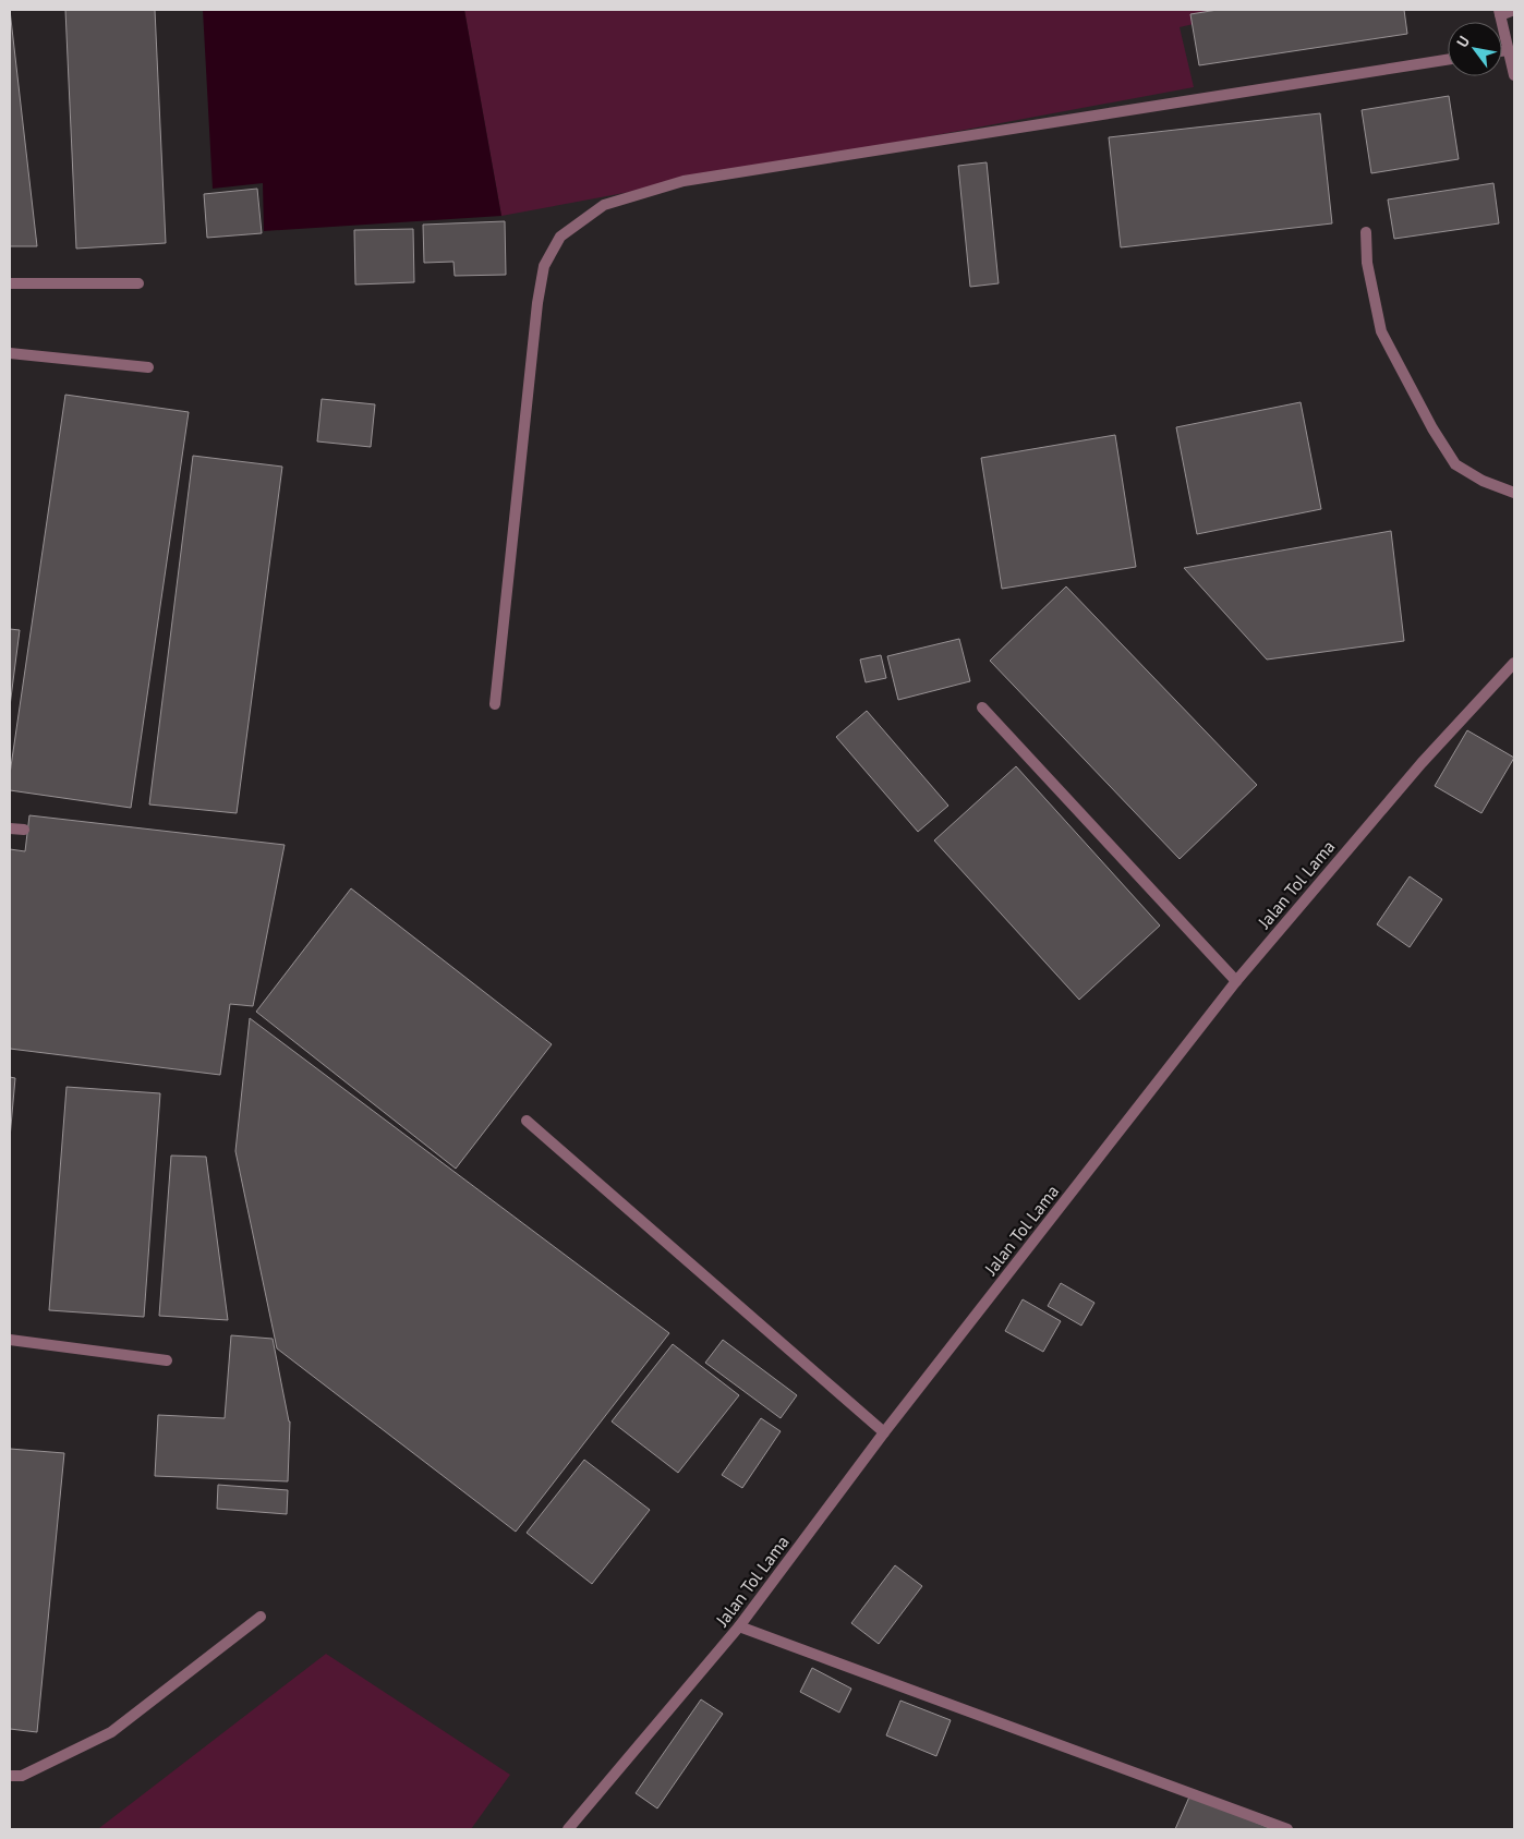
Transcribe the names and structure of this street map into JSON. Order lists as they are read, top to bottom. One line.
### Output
{"streets":{"street":["Jalan Tol Lama"]},"north":"top left"}
